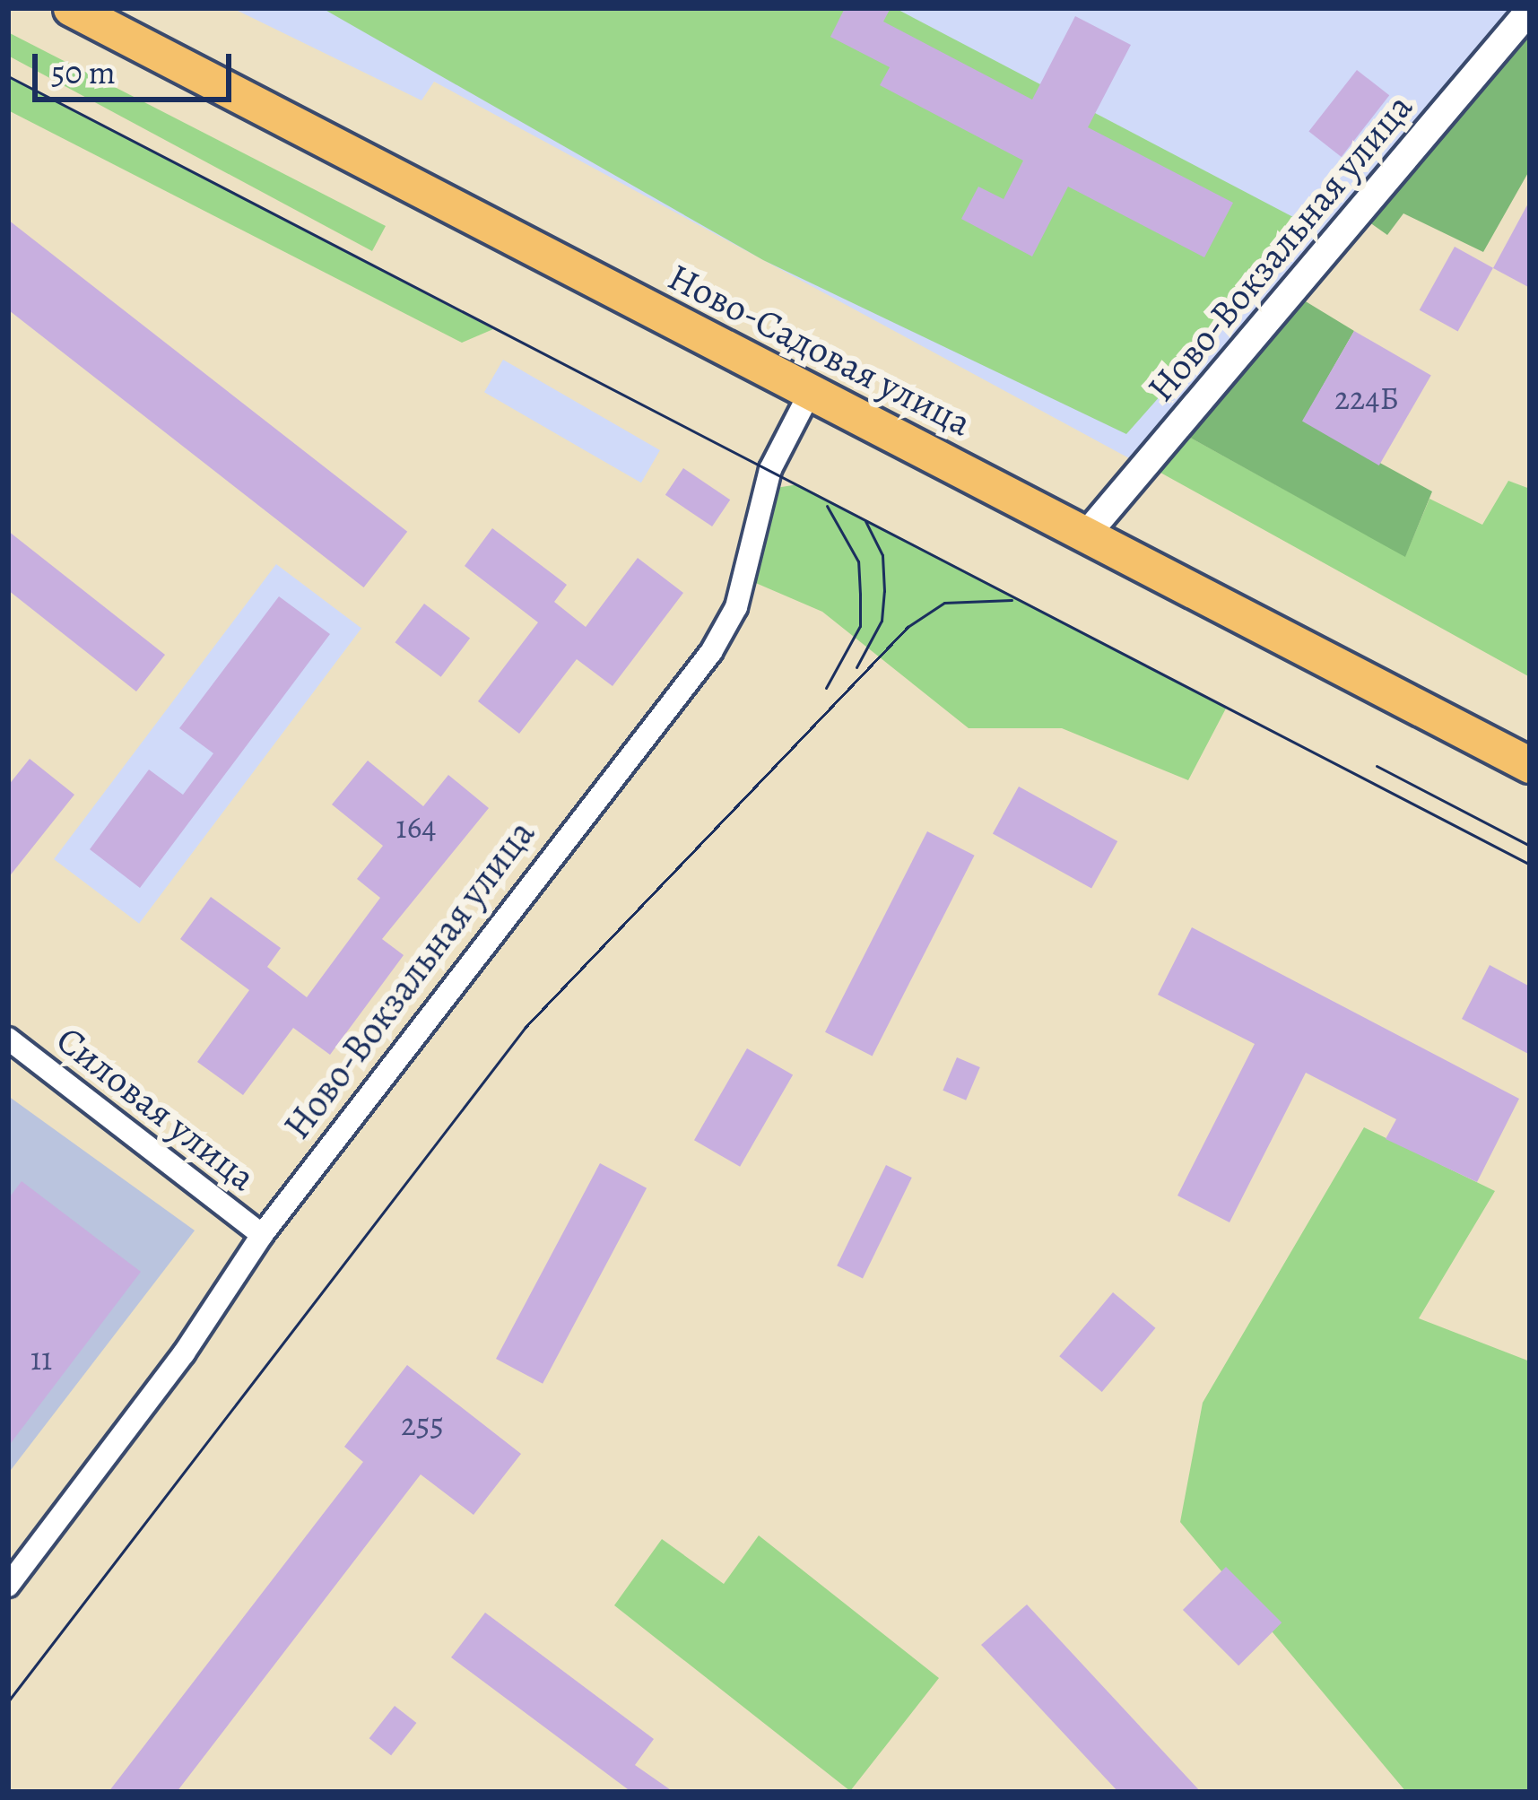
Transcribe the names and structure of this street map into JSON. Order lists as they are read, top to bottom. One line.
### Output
{"streets":{"main road":["Ново-Садовая улица"],"street":["Ново-Вокзальная улица","Силовая улица"]},"crossings":[["Ново-Вокзальная улица","Ново-Садовая улица"],["Ново-Вокзальная улица","Силовая улица"]],"house_numbers":["224Б","164","11","255"],"scale_bar":"50 m"}
